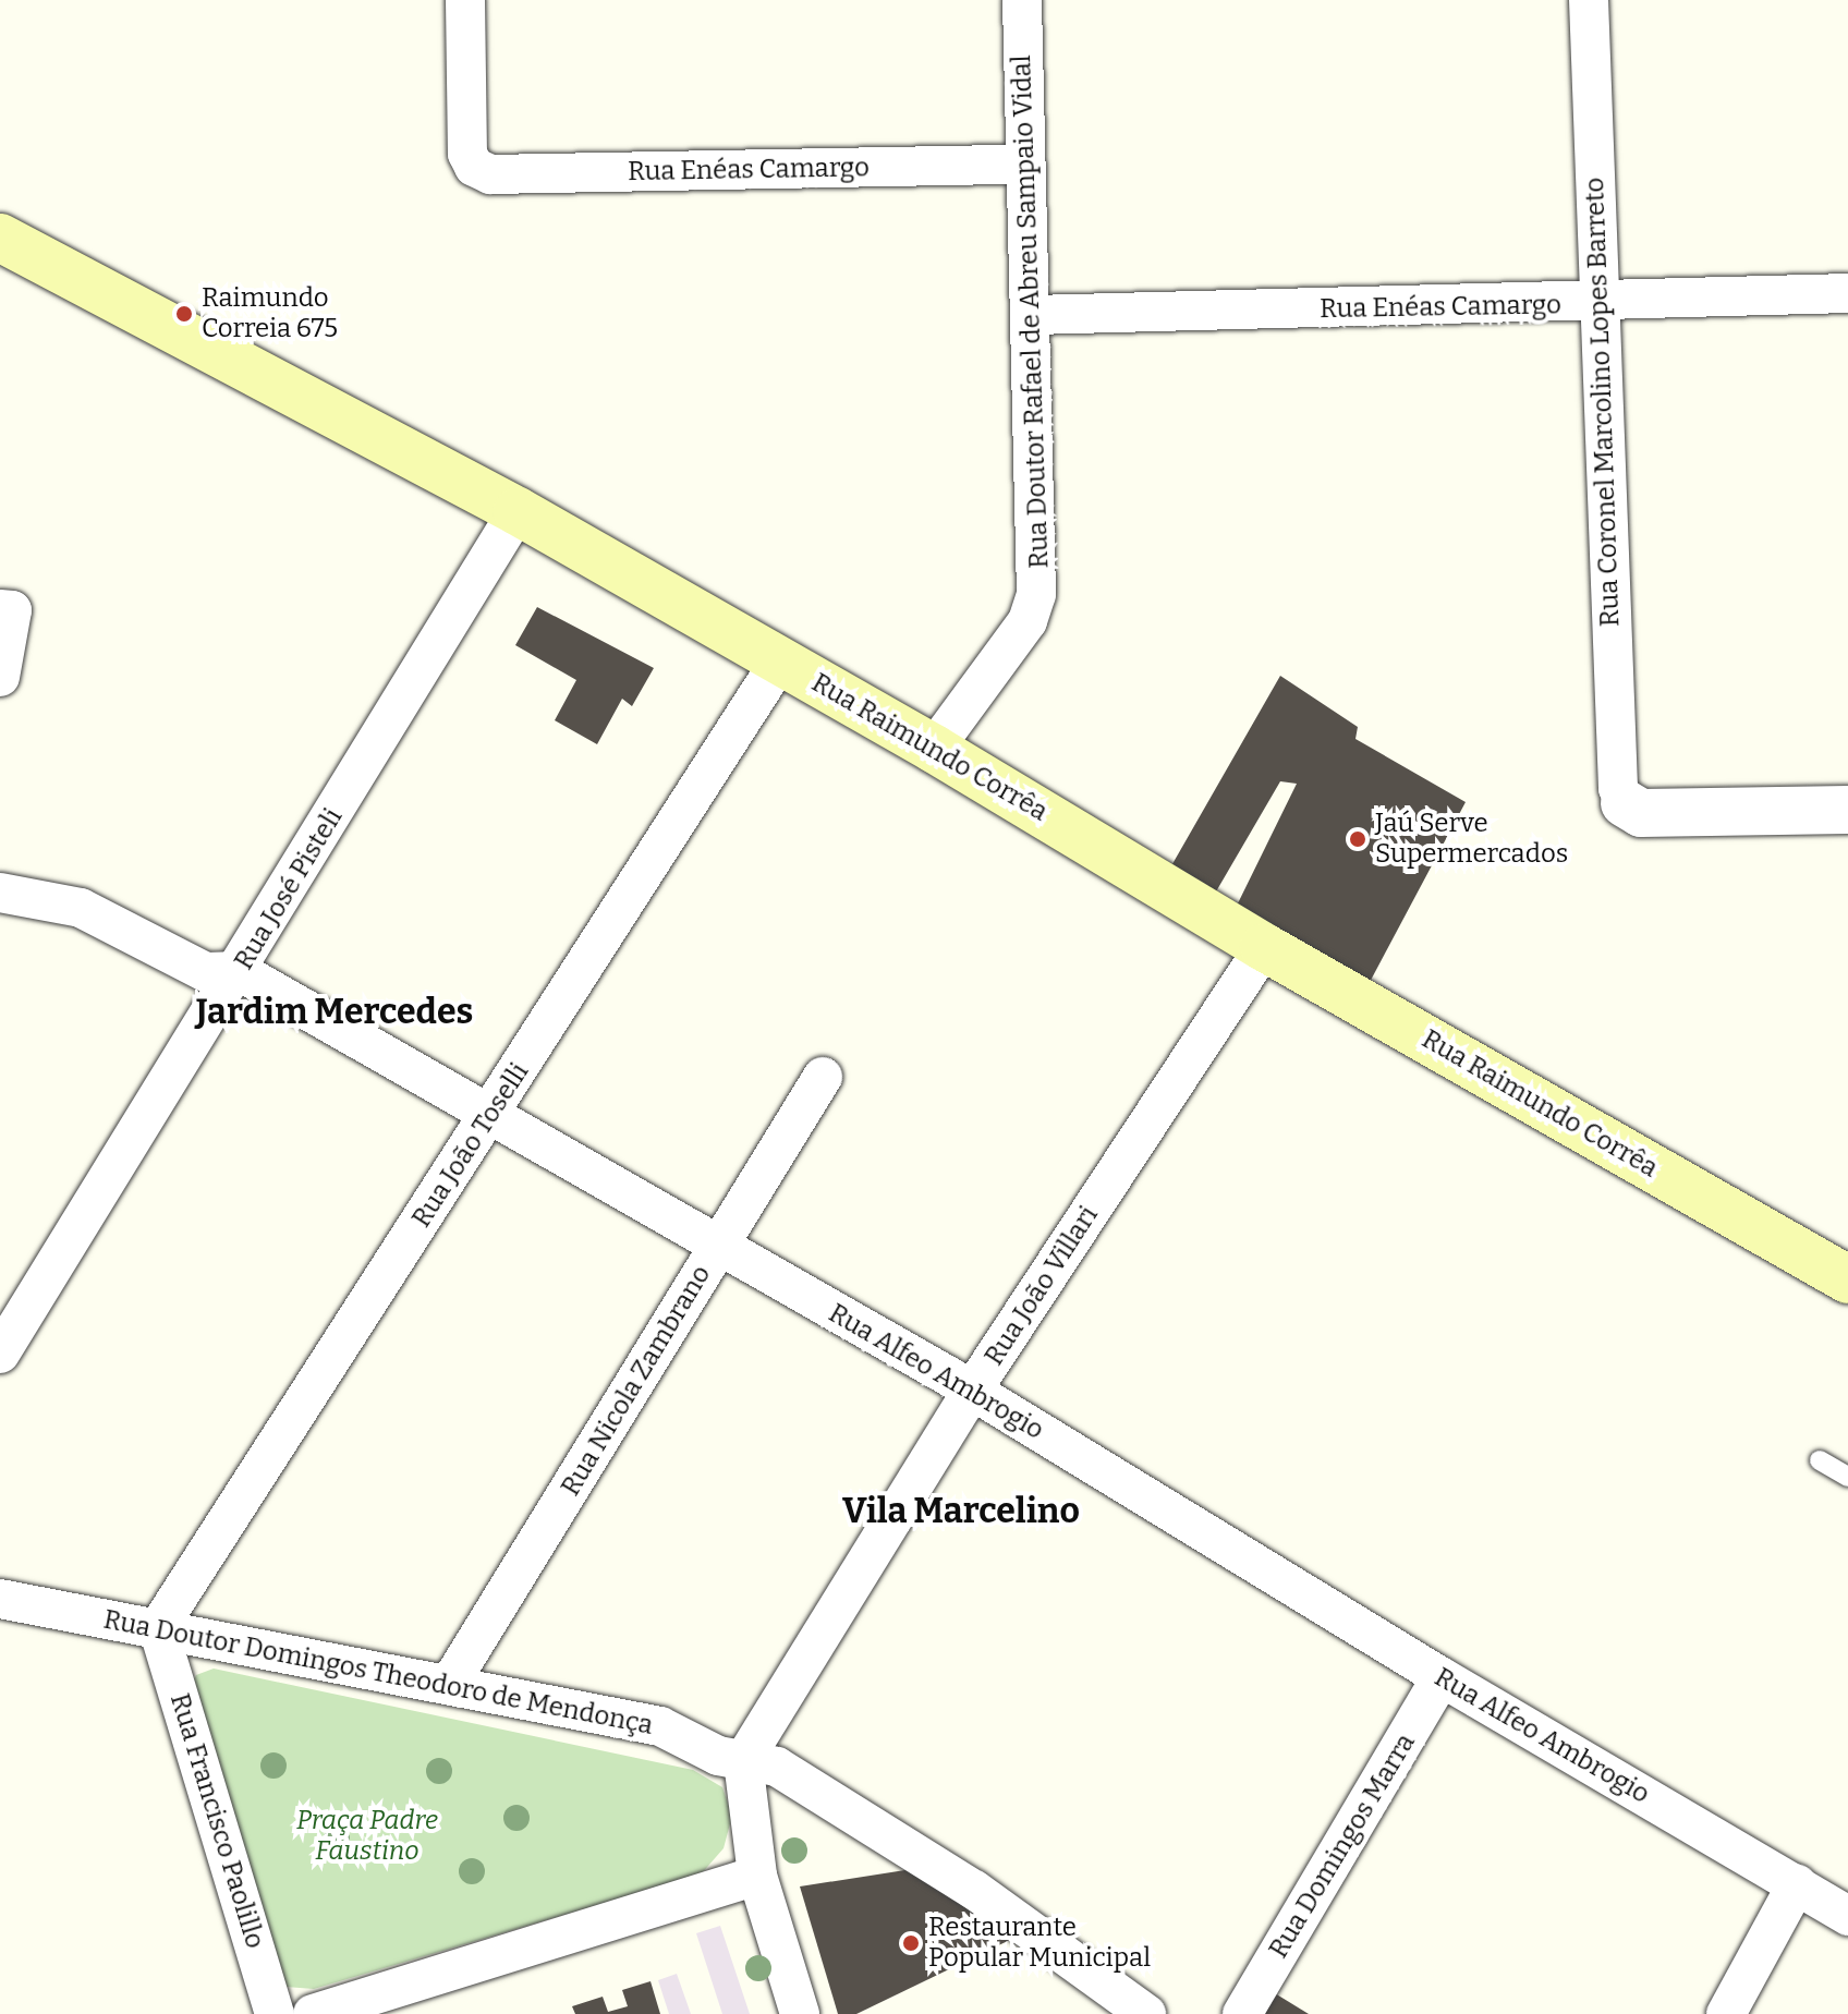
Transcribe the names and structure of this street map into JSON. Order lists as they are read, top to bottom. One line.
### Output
{"streets":{"main road":["Rua Raimundo Corrêa"],"street":["Rua Enéas Camargo","Rua Doutor Rafael de Abreu Sampaio Vidal","Rua Coronel Marcolino Lopes Barreto","Rua José Pisteli","Rua João Toselli","Rua João Villari","Rua Alfeo Ambrogio","Rua Nicola Zambrano","Rua Doutor Domingos Theodoro de Mendonça","Rua Francisco Paolillo","Rua Domingos Marra"]},"crossings":[["Rua Enéas Camargo","Rua Doutor Rafael de Abreu Sampaio Vidal"],["Rua Enéas Camargo","Rua Coronel Marcolino Lopes Barreto"],["Rua Doutor Rafael de Abreu Sampaio Vidal","Rua Raimundo Corrêa"],["Rua Raimundo Corrêa","Rua José Pisteli"],["Rua Raimundo Corrêa","Rua João Toselli"],["Rua Raimundo Corrêa","Rua João Villari"],["Rua José Pisteli","Rua Alfeo Ambrogio"],["Rua João Toselli","Rua Alfeo Ambrogio"],["Rua João Toselli","Rua Doutor Domingos Theodoro de Mendonça"],["Rua João Toselli","Rua Francisco Paolillo"],["Rua João Villari","Rua Alfeo Ambrogio"],["Rua João Villari","Rua Doutor Domingos Theodoro de Mendonça"],["Rua Alfeo Ambrogio","Rua Nicola Zambrano"],["Rua Alfeo Ambrogio","Rua Domingos Marra"],["Rua Nicola Zambrano","Rua Doutor Domingos Theodoro de Mendonça"],["Rua Doutor Domingos Theodoro de Mendonça","Rua Francisco Paolillo"]],"districts":["Jardim Mercedes","Vila Marcelino"],"parks":["Praça Padre Faustino"],"places":["Raimundo Correia 675","Jaú Serve Supermercados","Restaurante Popular Municipal"]}
